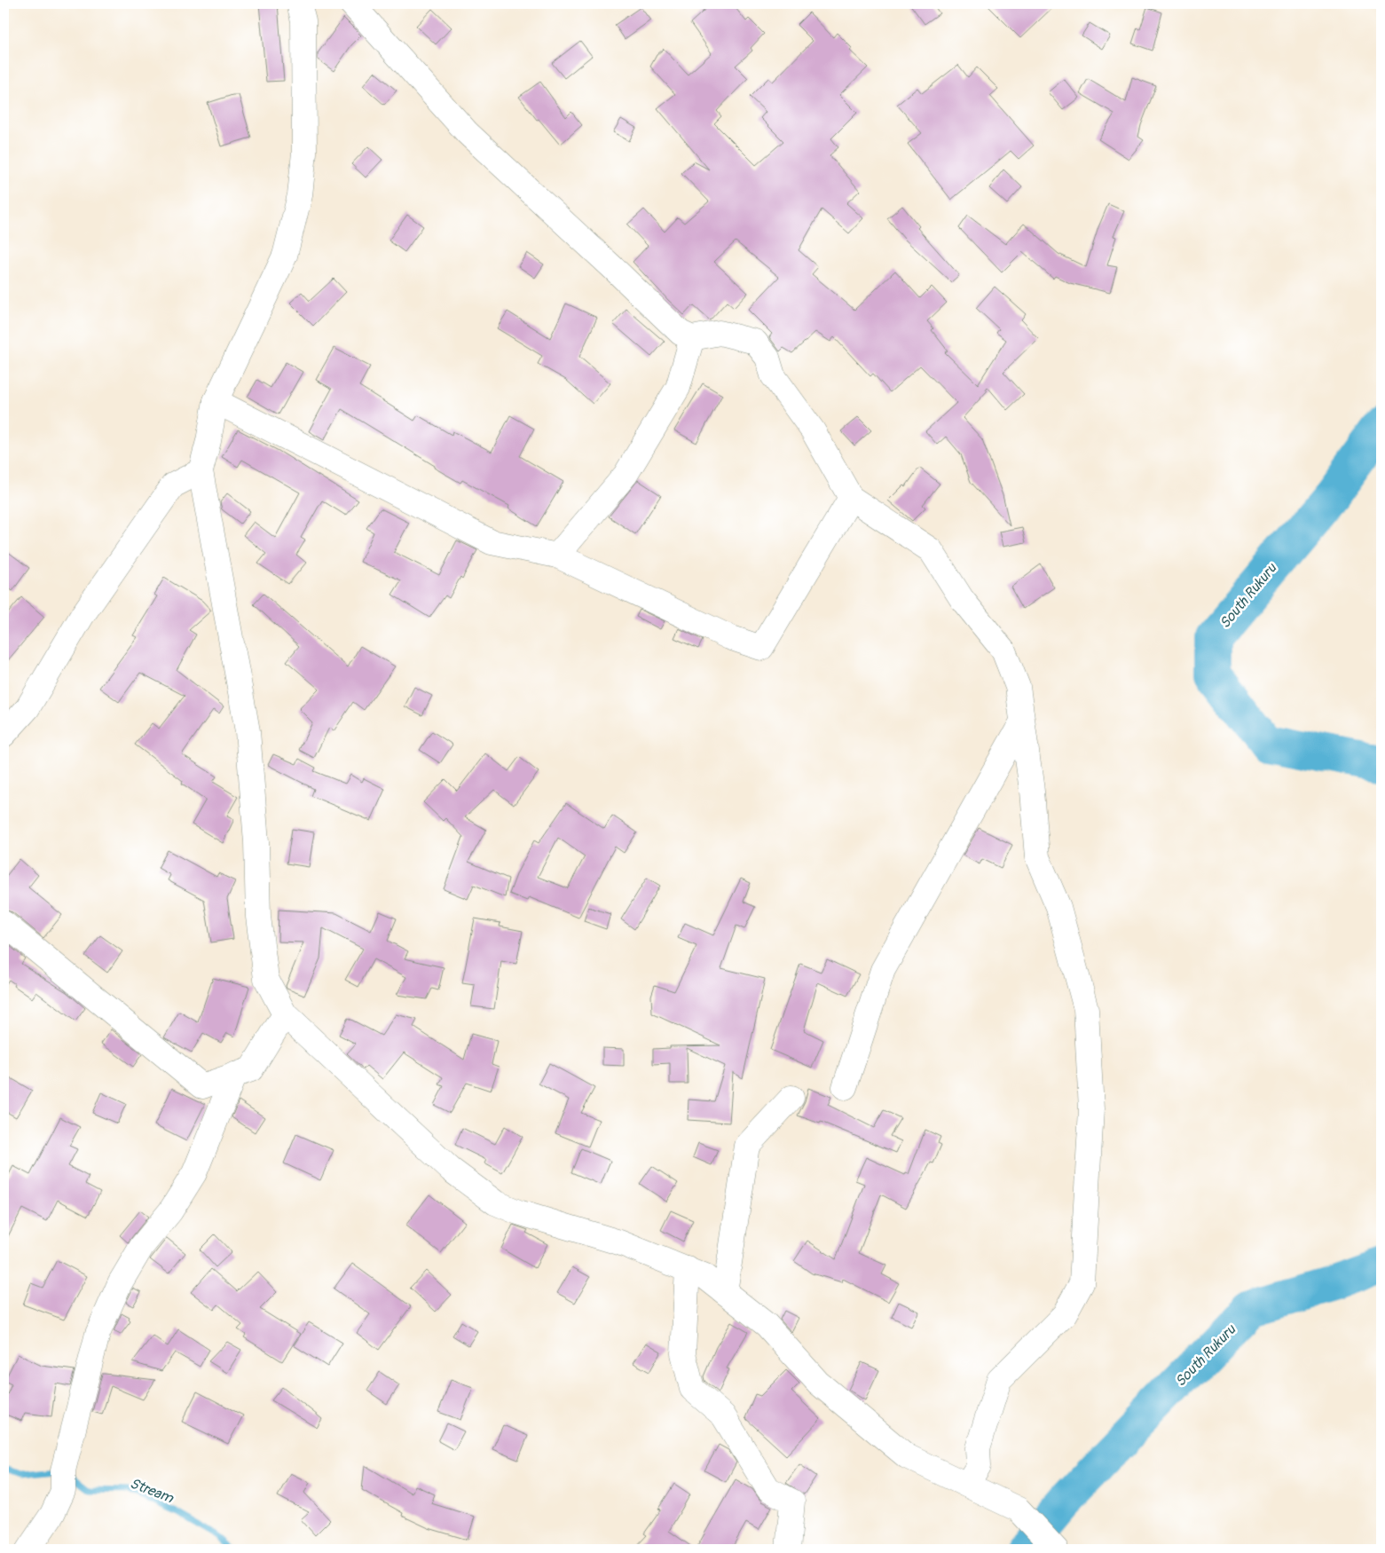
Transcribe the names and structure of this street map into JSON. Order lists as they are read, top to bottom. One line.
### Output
{"water":["South Rukuru","Stream"]}
